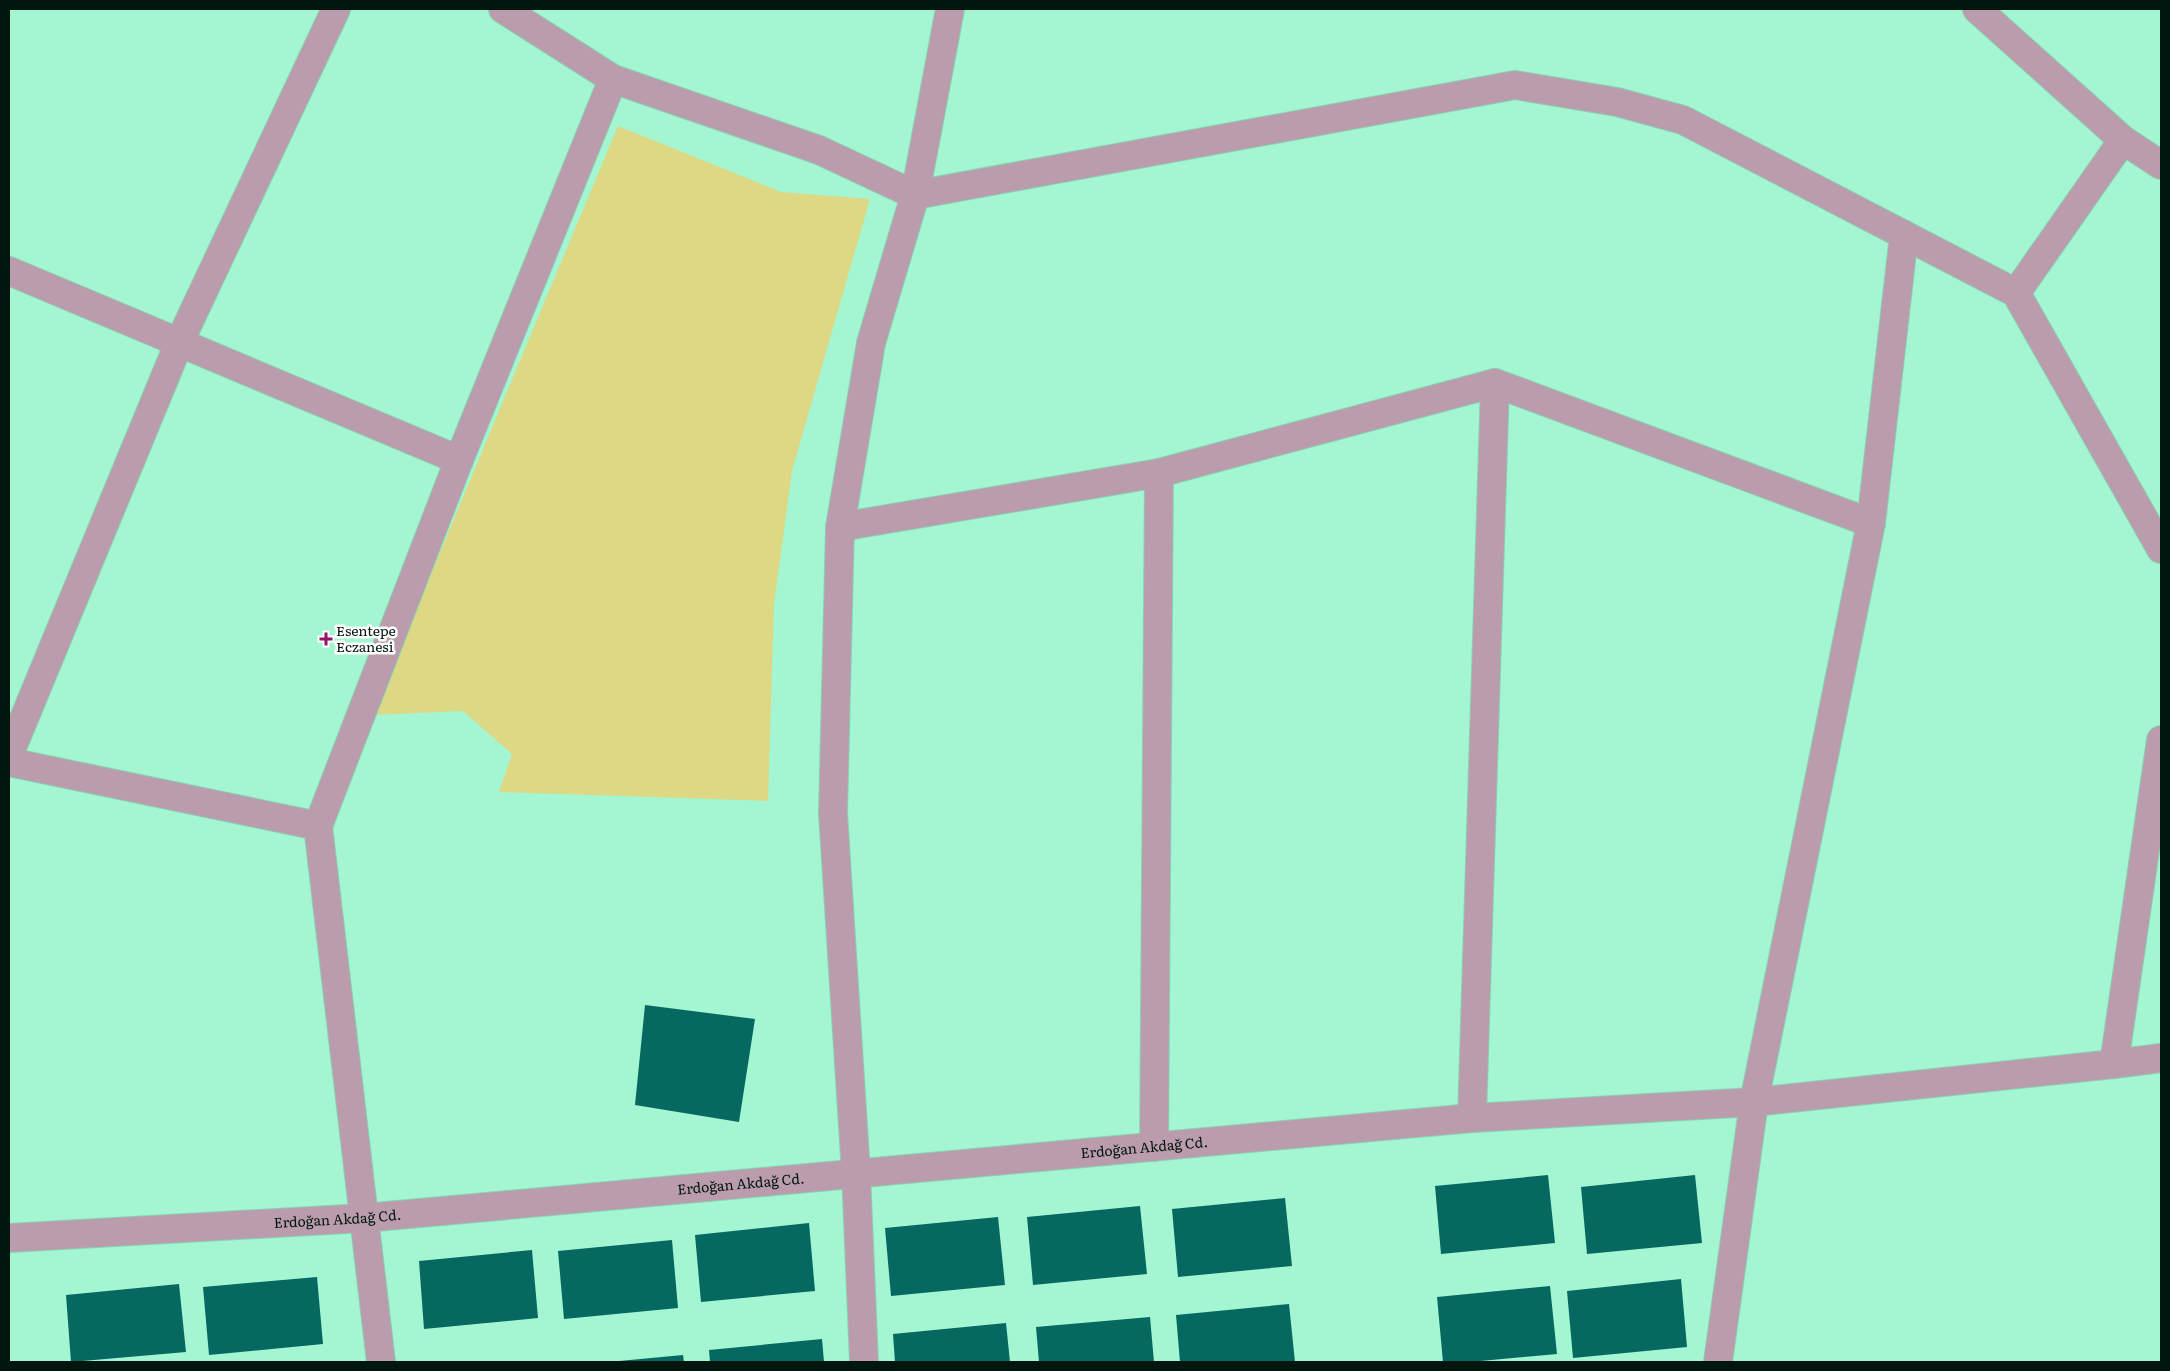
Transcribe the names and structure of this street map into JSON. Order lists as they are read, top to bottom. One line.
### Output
{"streets":{"street":["Erdoğan Akdağ Cd."]},"places":{"health":["Esentepe Eczanesi"]}}
